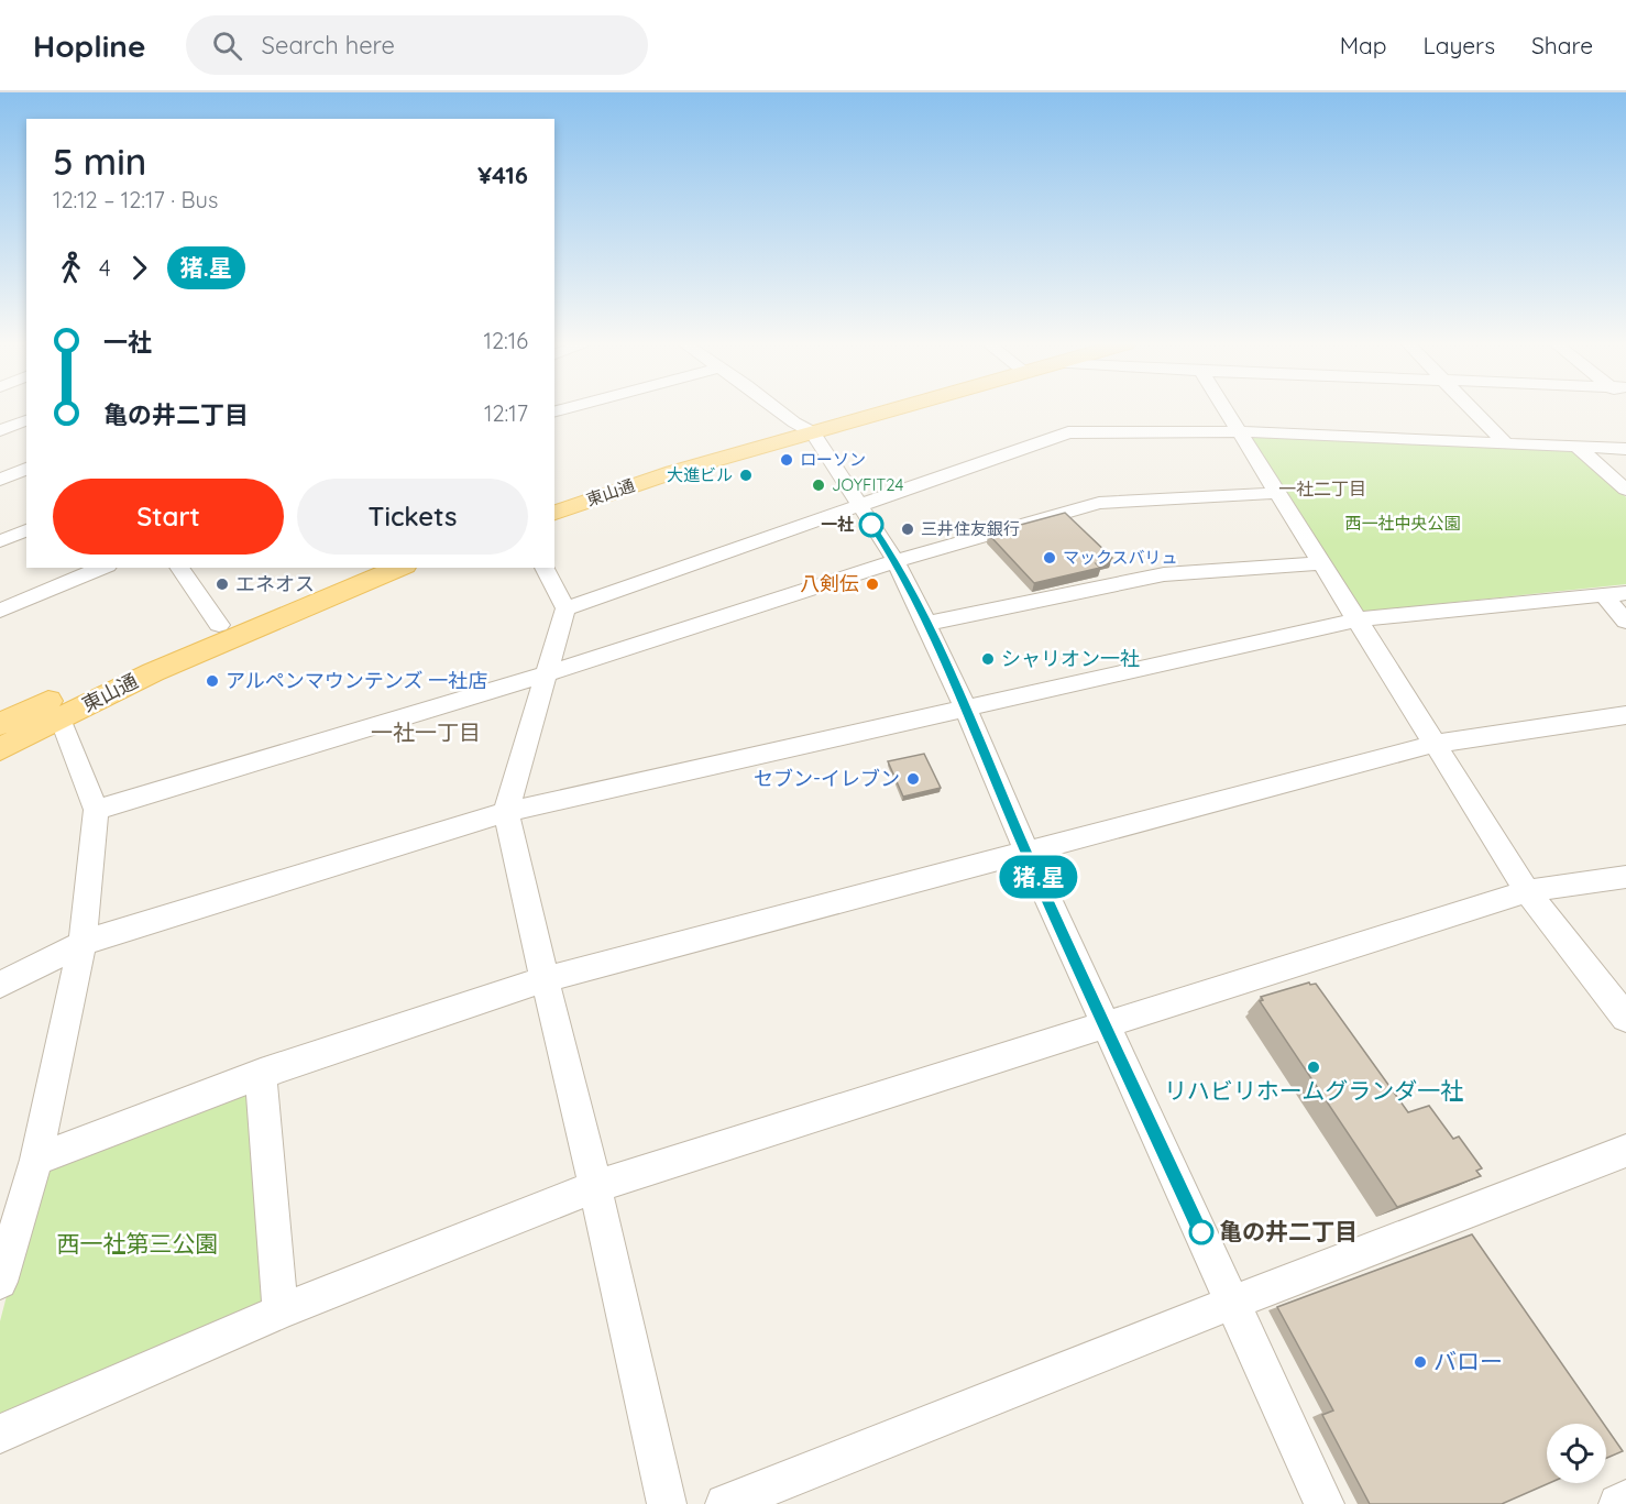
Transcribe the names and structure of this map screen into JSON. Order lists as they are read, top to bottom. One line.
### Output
{"streets":{"main road":["東山通"]},"districts":["一社二丁目","一社一丁目"],"parks":["西一社中央公園","西一社第三公園"],"places":["ローソン","大進ビル","JOYFIT24","一社","三井住友銀行","マックスバリュ","エネオス","八剣伝","シャリオン一社","アルペンマウンテンズ 一社店","セブン-イレブン","リハビリホームグランダ一社","亀の井二丁目","バロー"],"lines":["bus line 猪.星"],"page":{"header":"Hopline","search":"Search here","nav":["Map","Layers","Share"],"on_map":"猪.星","heading":["5 min","12:12 – 12:17 · Bus","¥416"],"legs":["4","猪.星"],"list":[{"name":"一社","value":"12:16"},{"name":"亀の井二丁目","value":"12:17"}],"buttons":["Start","Tickets"]}}
